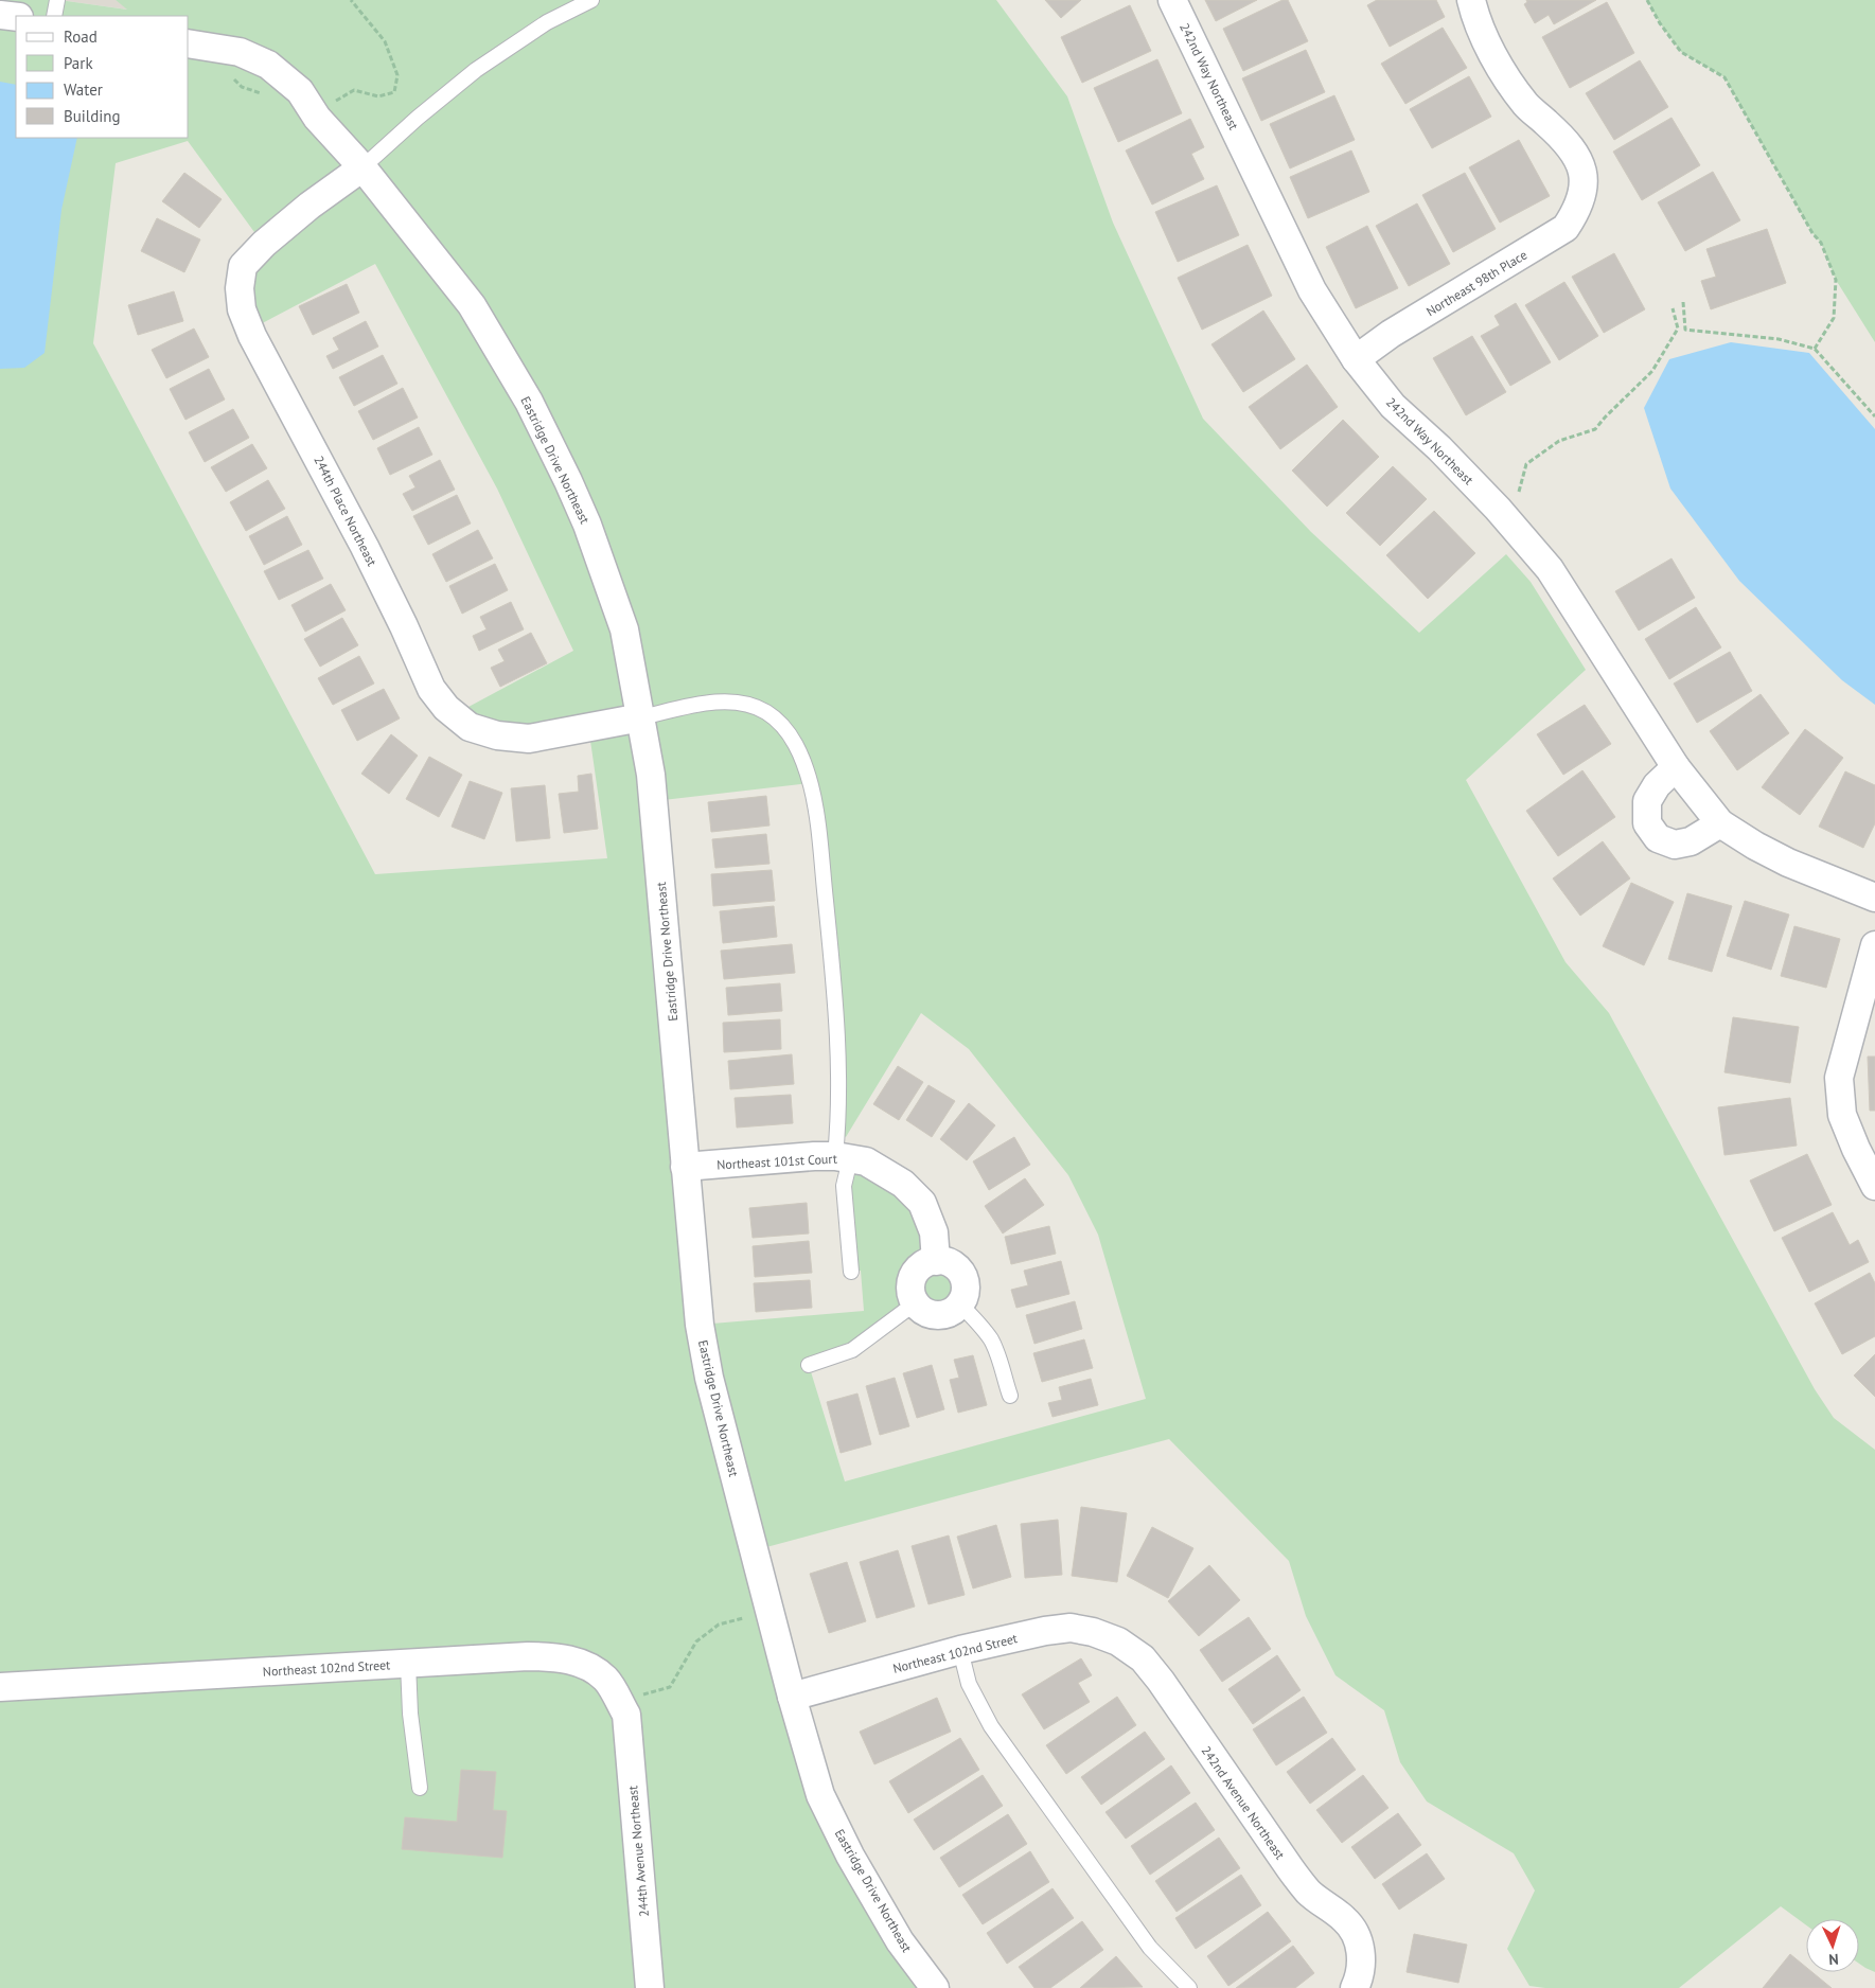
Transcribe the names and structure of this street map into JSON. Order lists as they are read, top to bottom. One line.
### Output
{"streets":{"street":["242nd Way Northeast","Northeast 98th Place","Eastridge Drive Northeast","244th Place Northeast","Northeast 101st Court","Northeast 102nd Street","242nd Avenue Northeast","244th Avenue Northeast"]},"crossings":[["242nd Way Northeast","Northeast 98th Place"],["Eastridge Drive Northeast","244th Place Northeast"],["Eastridge Drive Northeast","Northeast 101st Court"],["Eastridge Drive Northeast","Northeast 102nd Street"],["Northeast 102nd Street","242nd Avenue Northeast"],["Northeast 102nd Street","244th Avenue Northeast"]],"legend":["Road","Park","Water","Building"],"north":"bottom"}
